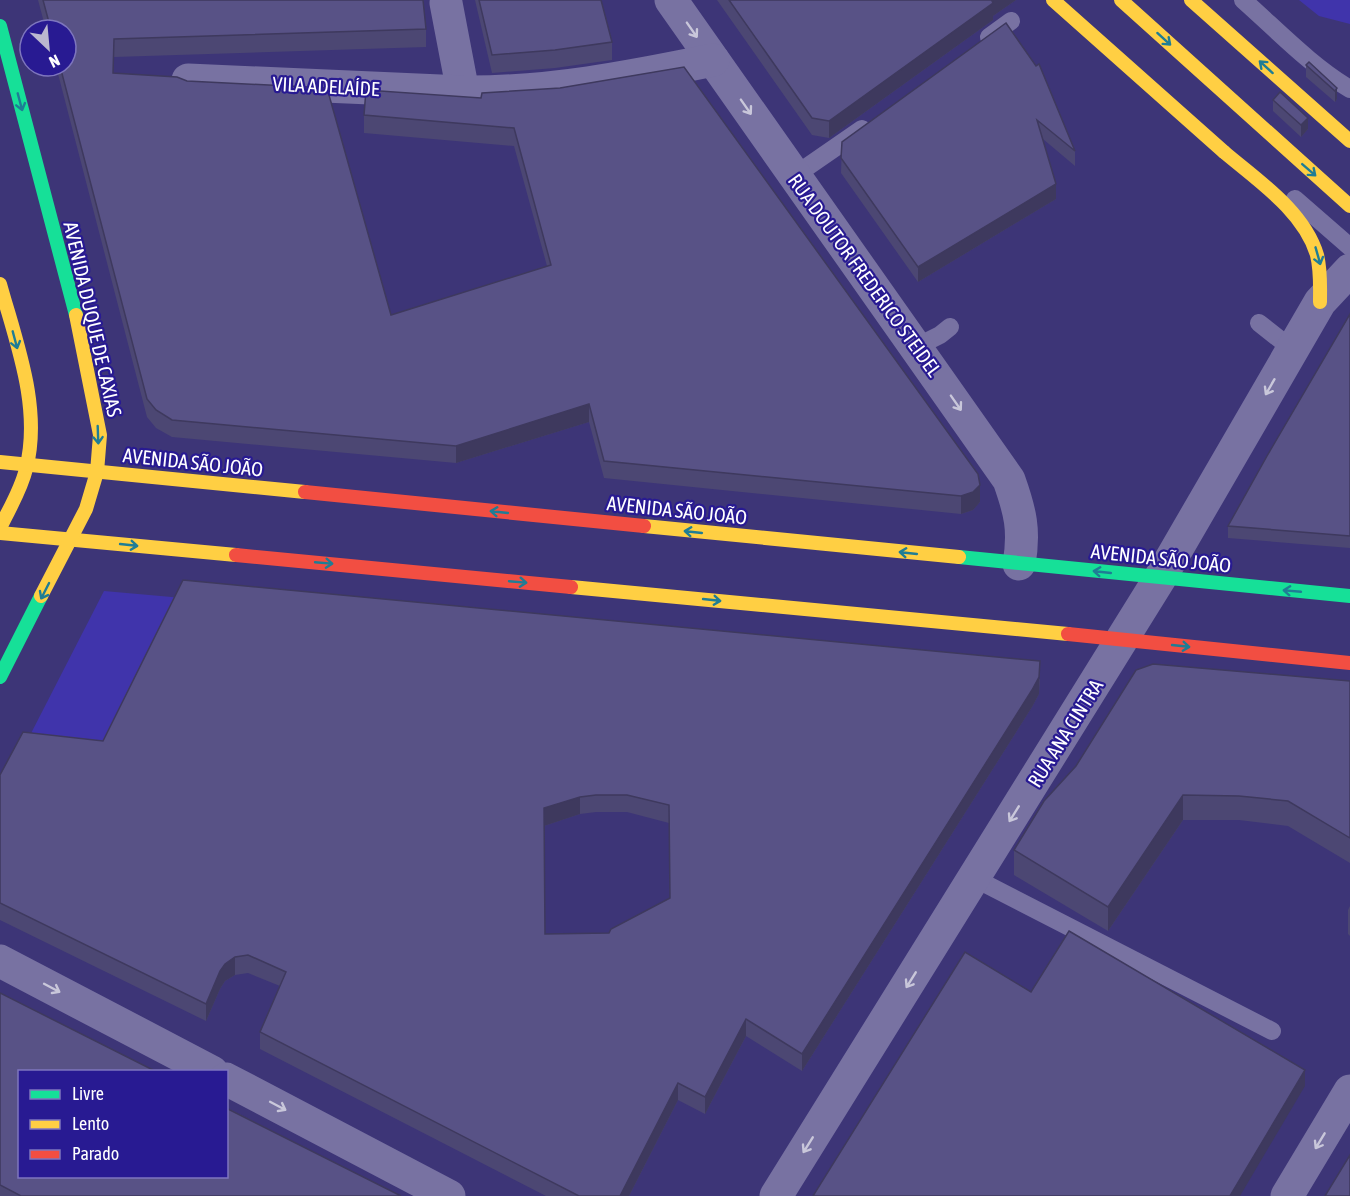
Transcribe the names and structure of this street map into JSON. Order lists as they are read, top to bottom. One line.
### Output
{"streets":{"main road":["AVENIDA DUQUE DE CAXIAS","AVENIDA SÃO JOÃO"],"street":["VILA ADELAÍDE","RUA DOUTOR FREDERICO STEIDEL","RUA ANA CINTRA"]},"crossings":[["VILA ADELAÍDE","RUA DOUTOR FREDERICO STEIDEL"],["RUA DOUTOR FREDERICO STEIDEL","AVENIDA SÃO JOÃO"],["AVENIDA DUQUE DE CAXIAS","AVENIDA SÃO JOÃO"],["AVENIDA SÃO JOÃO","RUA ANA CINTRA"]],"one_way":["RUA DOUTOR FREDERICO STEIDEL","RUA ANA CINTRA"],"legend":["Livre","Lento","Parado"],"north":"bottom right"}
